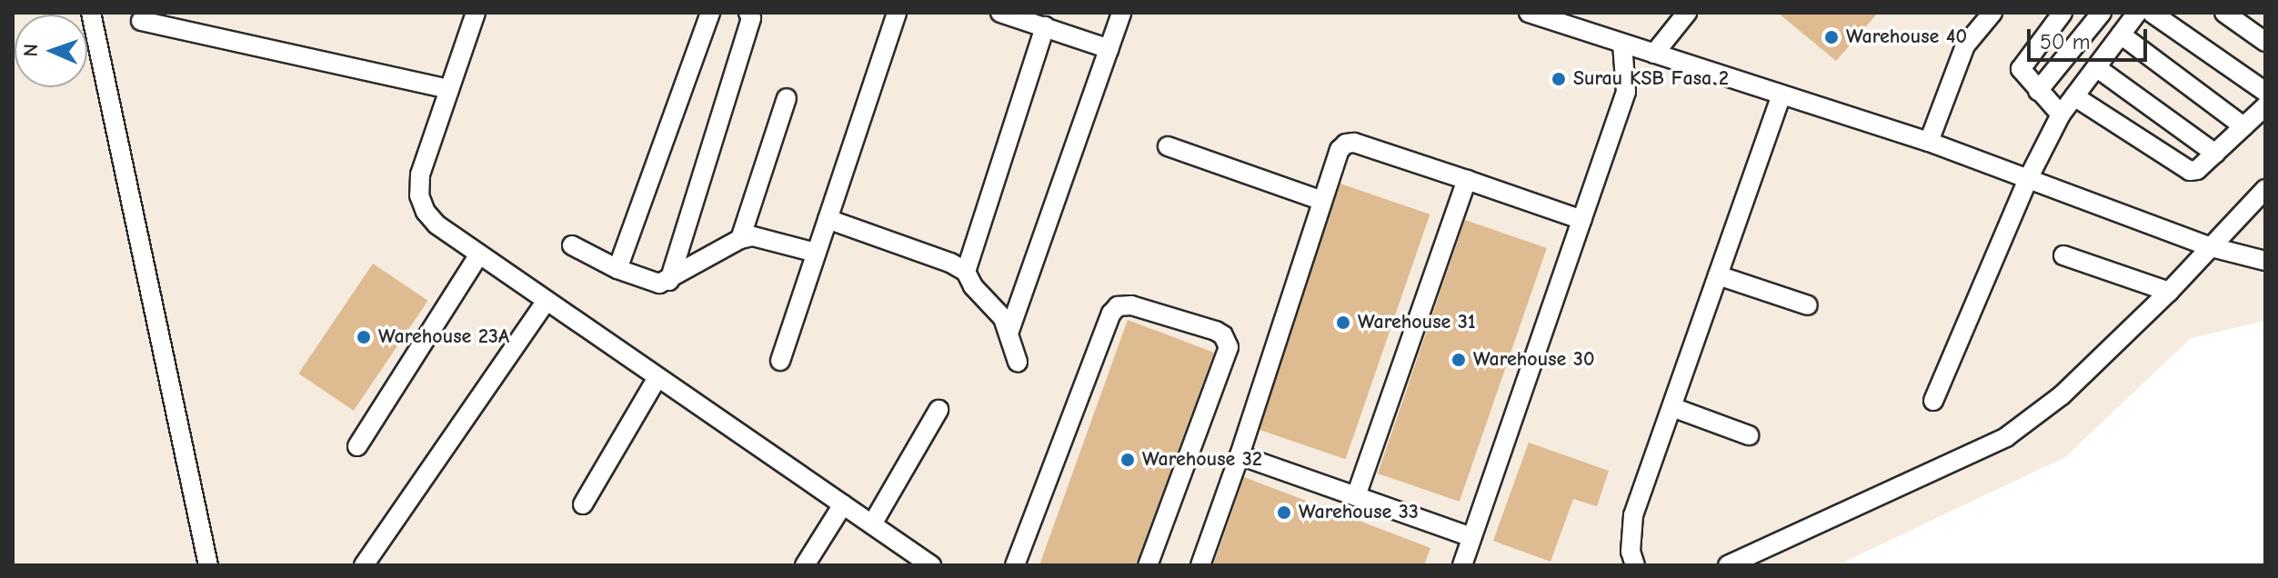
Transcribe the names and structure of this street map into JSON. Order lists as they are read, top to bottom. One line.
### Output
{"places":["Warehouse 40","Surau KSB Fasa 2","Warehouse 31","Warehouse 23A","Warehouse 30","Warehouse 32","Warehouse 33"],"scale_bar":"50 m","north":"left"}
